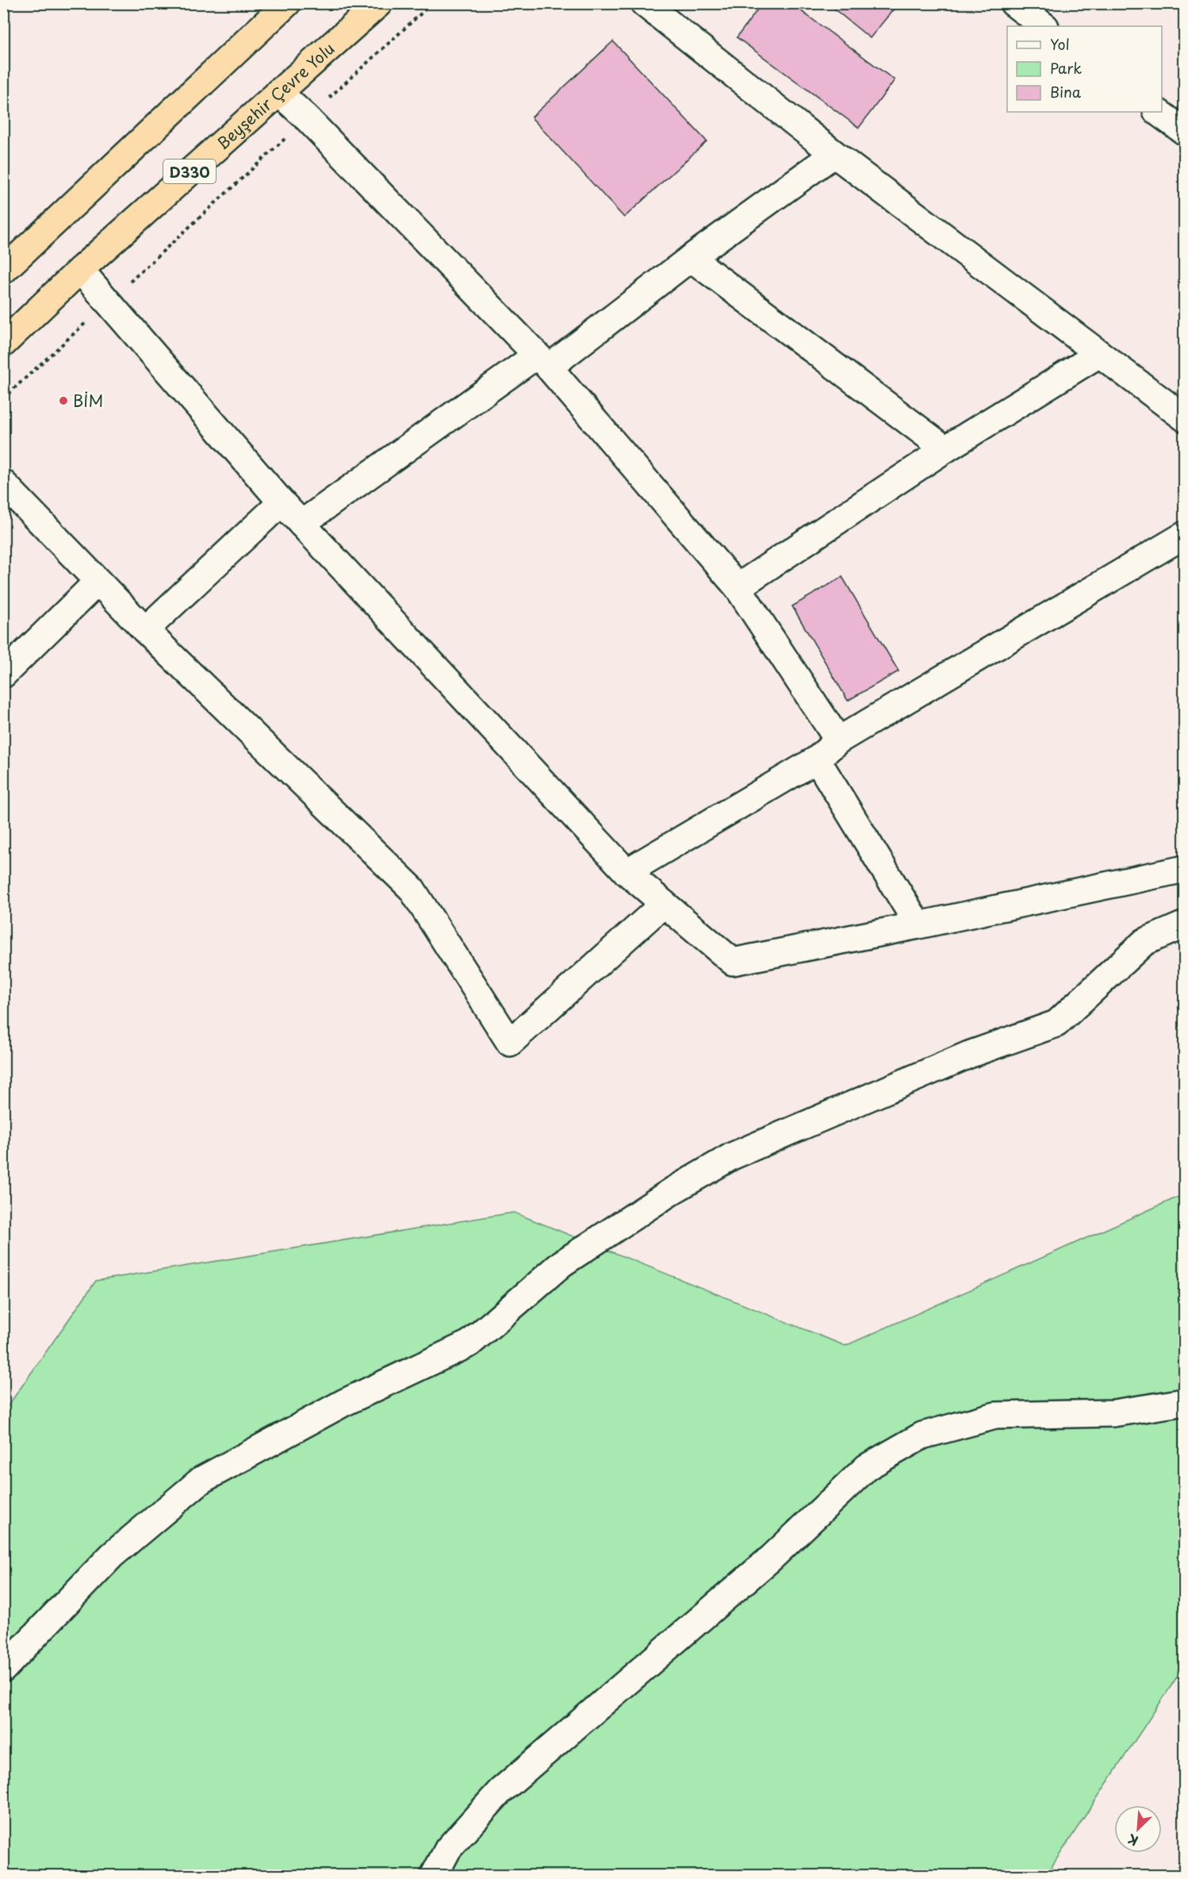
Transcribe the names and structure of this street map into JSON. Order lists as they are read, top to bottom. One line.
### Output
{"streets":{"highway":["Beyşehir Çevre Yolu","D330"]},"places":["BİM"],"legend":["Yol","Park","Bina"],"north":"bottom left"}
